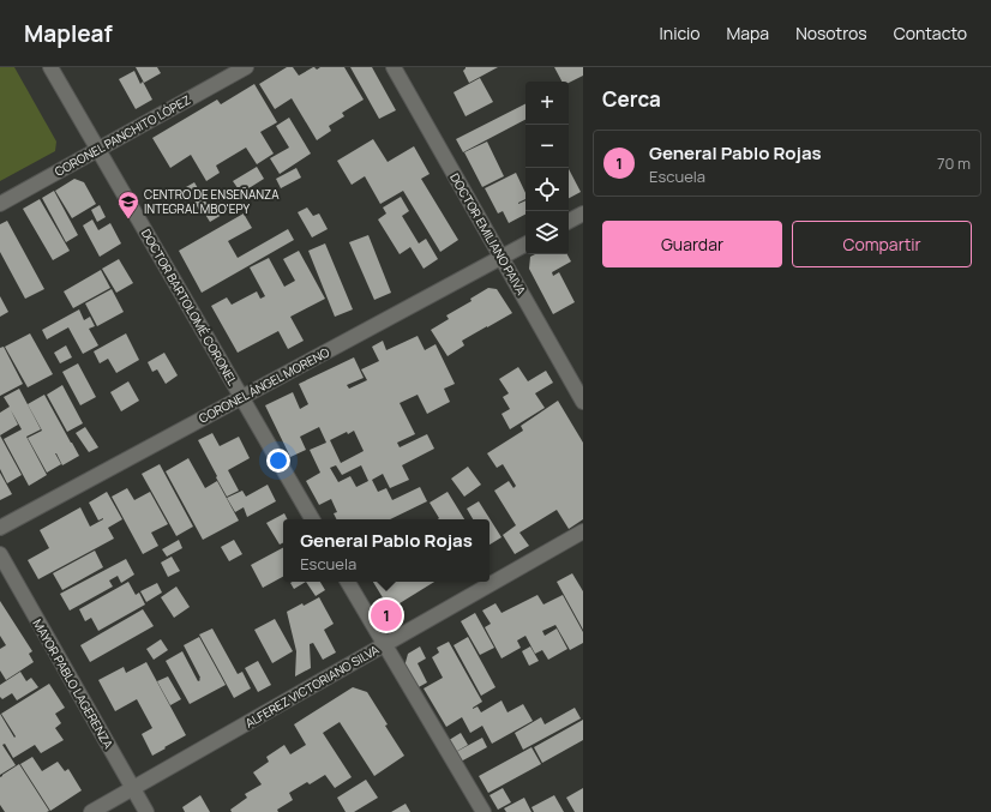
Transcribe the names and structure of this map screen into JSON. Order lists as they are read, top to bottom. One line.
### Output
{"streets":{"street":["CORONEL PANCHITO LÓPEZ","DOCTOR EMILIANO PAIVA","DOCTOR BARTOLOMÉ CORONEL","CORONEL ÁNGEL MORENO","MAYOR PABLO LAGERENZA","ALFEREZ VICTORIANO SILVA"]},"crossings":[["CORONEL PANCHITO LÓPEZ","DOCTOR BARTOLOMÉ CORONEL"],["DOCTOR EMILIANO PAIVA","CORONEL ÁNGEL MORENO"],["DOCTOR BARTOLOMÉ CORONEL","CORONEL ÁNGEL MORENO"],["MAYOR PABLO LAGERENZA","ALFEREZ VICTORIANO SILVA"]],"places":{"school or university":["CENTRO DE ENSEÑANZA INTEGRAL MBO'EPY"]},"page":{"header":"Mapleaf","nav":["Inicio","Mapa","Nosotros","Contacto"],"heading":"Cerca","map_buttons":["+","−"],"list":[{"mark":"1","name":"General Pablo Rojas","note":"Escuela","value":"70 m"}],"buttons":["Guardar","Compartir"],"popup":["General Pablo Rojas","Escuela"],"pins":"1"}}
